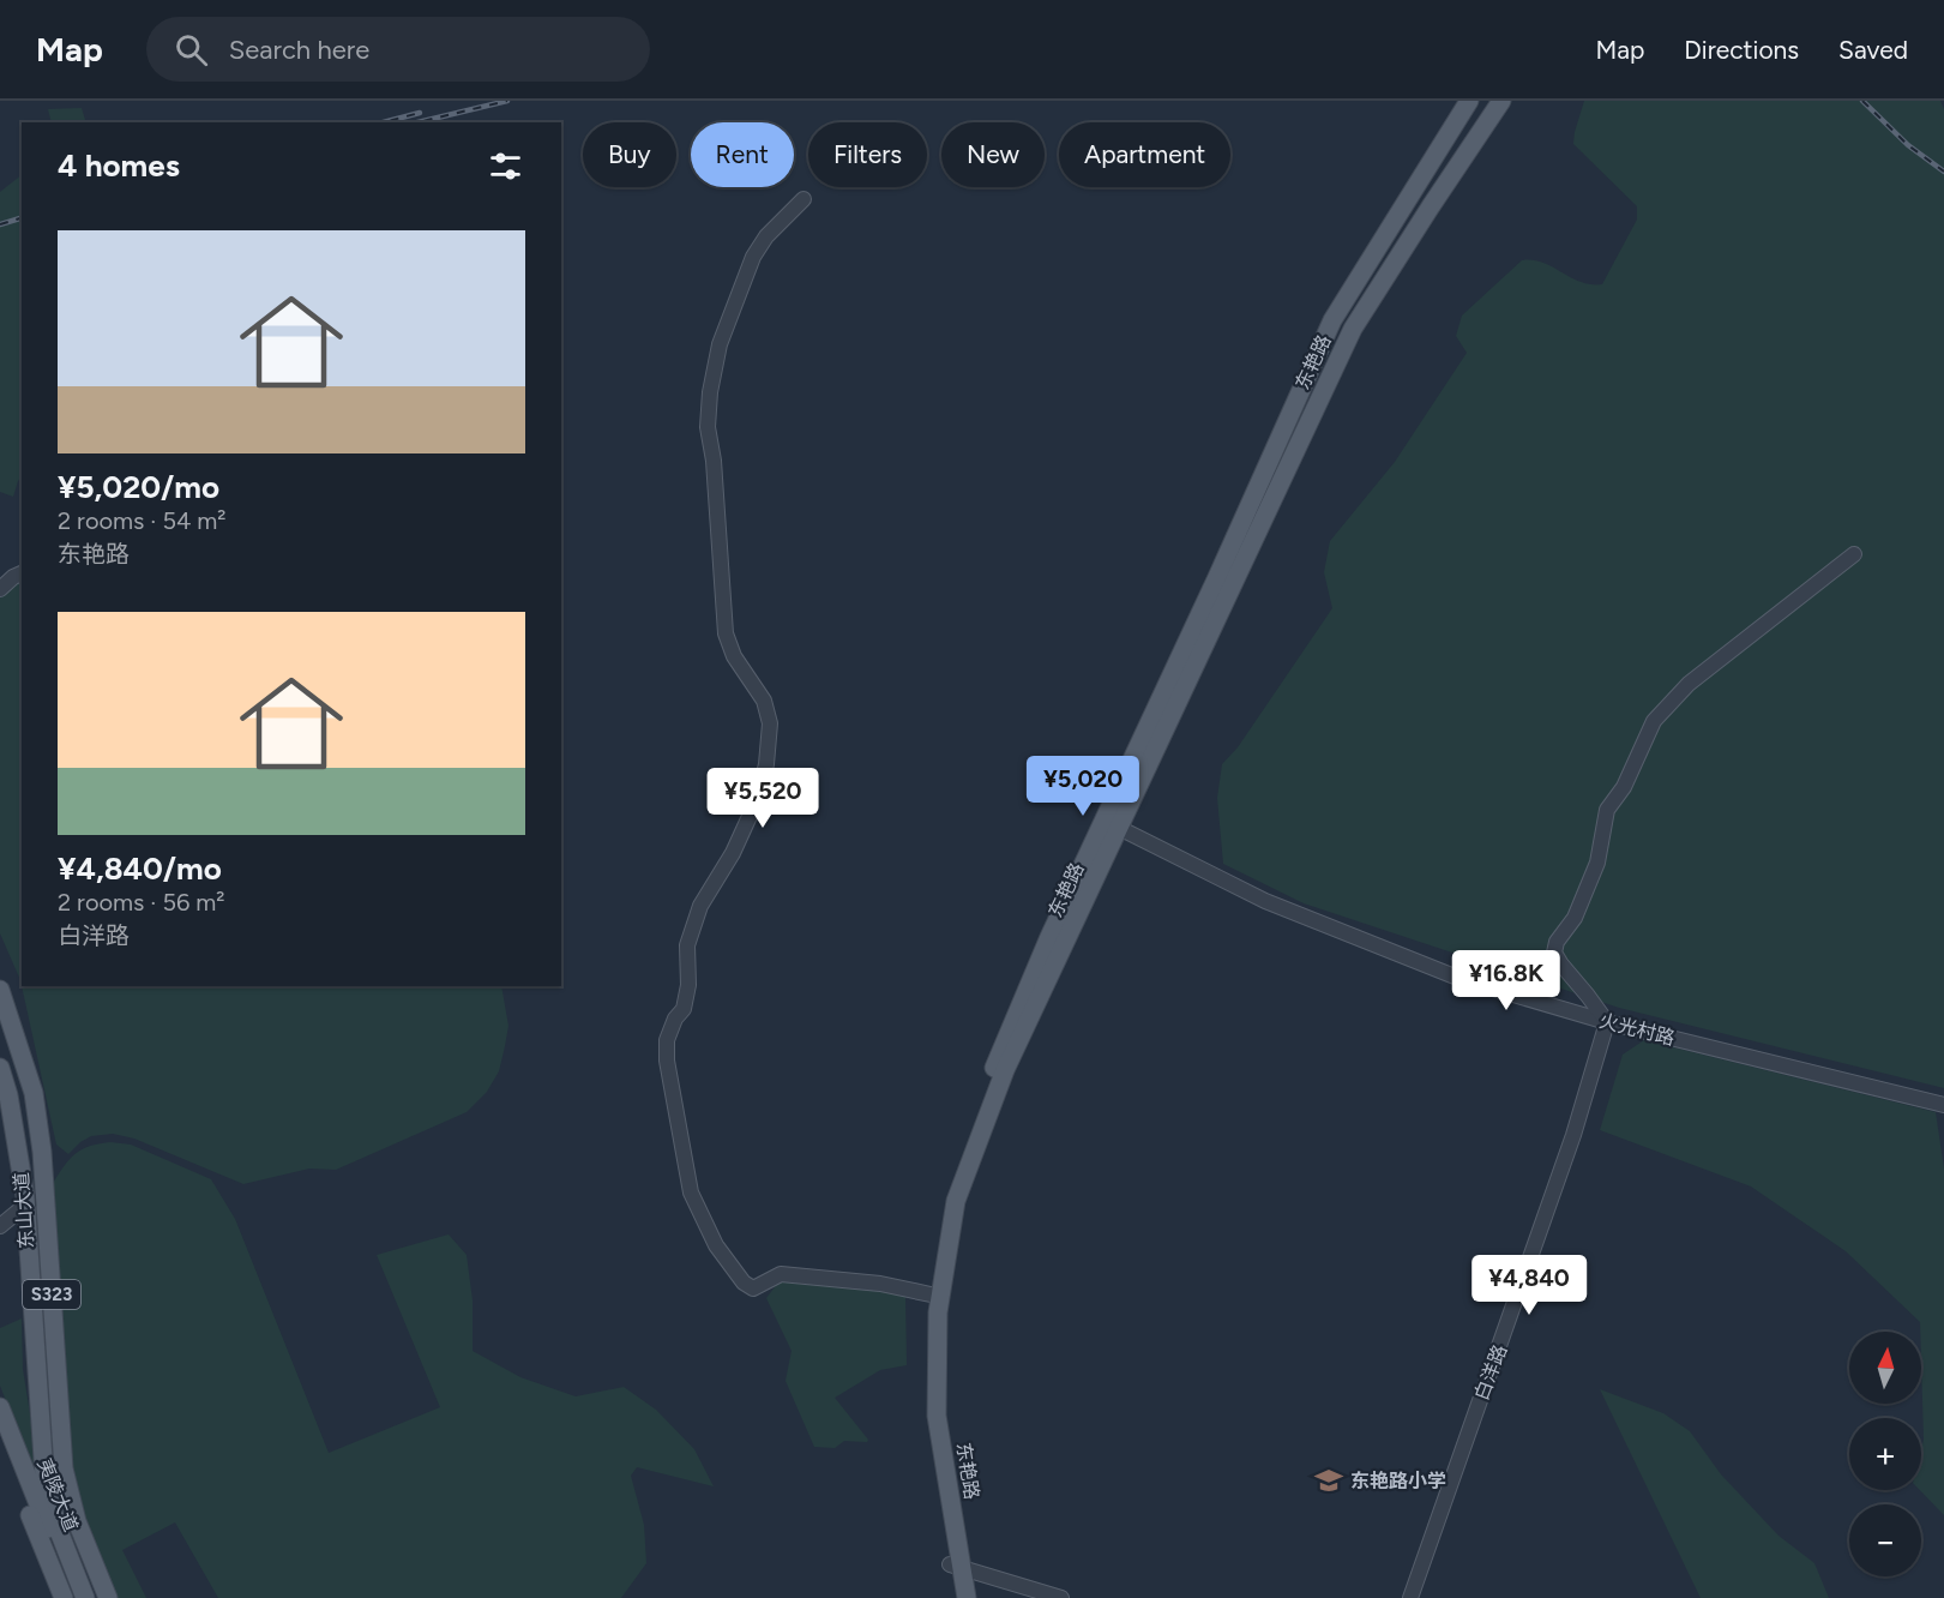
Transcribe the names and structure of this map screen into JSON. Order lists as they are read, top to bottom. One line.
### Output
{"streets":{"main road":["东艳路","东山大道","S323","夷陵大道"],"street":["火光村路","白洋路"]},"crossings":[["东艳路","火光村路"],["火光村路","白洋路"]],"places":{"school or university":["东艳路小学"]},"north":"top","page":{"header":"Map","search":"Search here","nav":["Map","Directions","Saved"],"chip":["Buy","Rent","Filters","New","Apartment"],"heading":"4 homes","list":[{"name":"¥5,020/mo","note":"2 rooms · 54 m² · 东艳路"},{"name":"¥4,840/mo","note":"2 rooms · 56 m² · 白洋路"}],"price":["¥5,020","¥5,520","¥16.8K","¥4,840"],"map_buttons":["+","−"]}}
